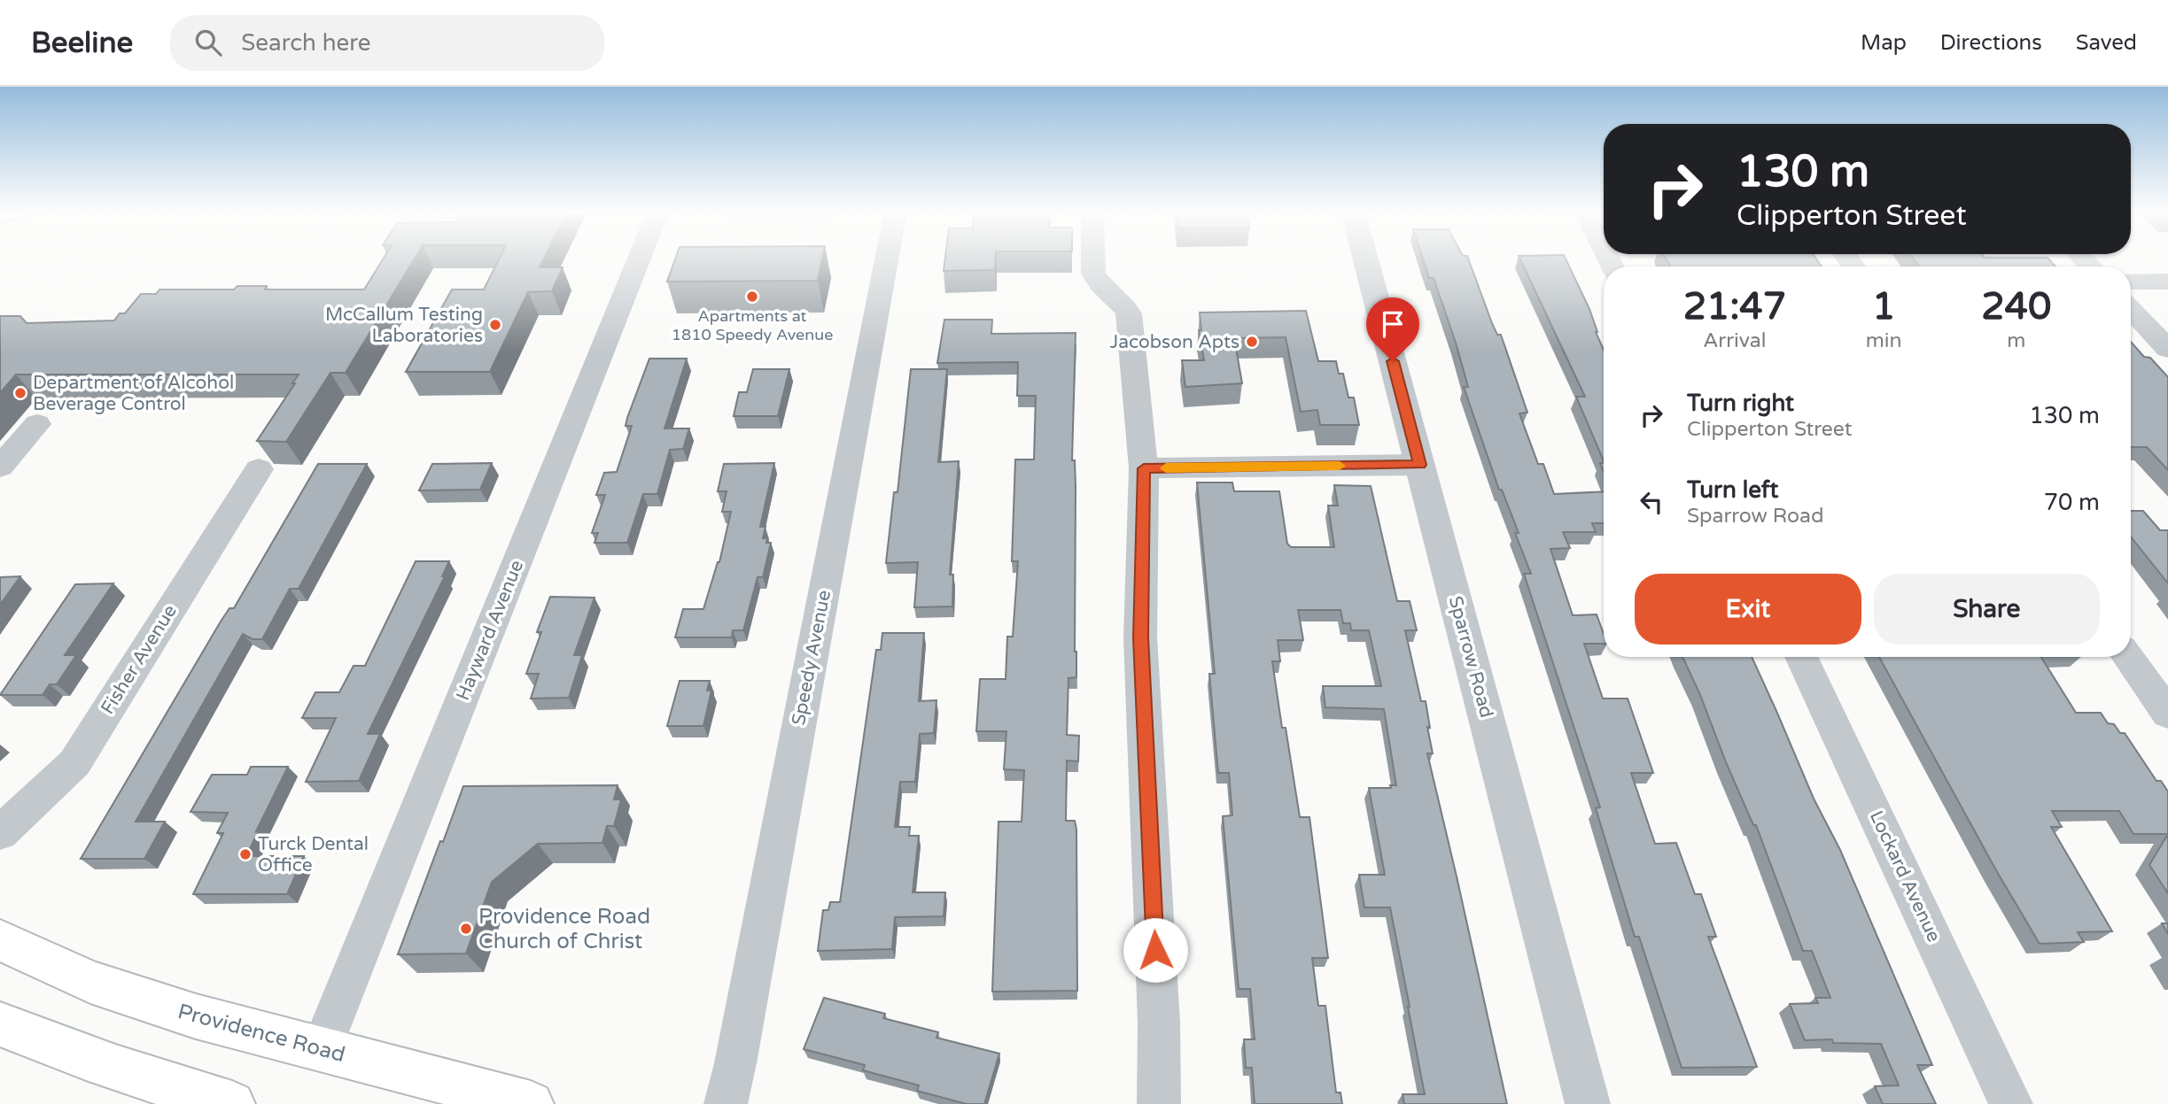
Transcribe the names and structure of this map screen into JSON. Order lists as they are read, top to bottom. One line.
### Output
{"streets":{"main road":["Providence Road"],"street":["Hayward Avenue","Sparrow Road","Speedy Avenue","Fisher Avenue","Lockard Avenue"]},"crossings":[["Hayward Avenue","Providence Road"]],"places":["Apartments at 1810 Speedy Avenue","McCallum Testing Laboratories","Jacobson Apts","Department of Alcohol Beverage Control","Turck Dental Office","Providence Road Church of Christ"],"page":{"header":"Beeline","search":"Search here","nav":["Map","Directions","Saved"],"turn":["130 m","Clipperton Street"],"eta":["21:47","Arrival","1","min","240","m"],"list":[{"name":"Turn right","note":"Clipperton Street","value":"130 m"},{"name":"Turn left","note":"Sparrow Road","value":"70 m"}],"buttons":["Exit","Share"]}}
